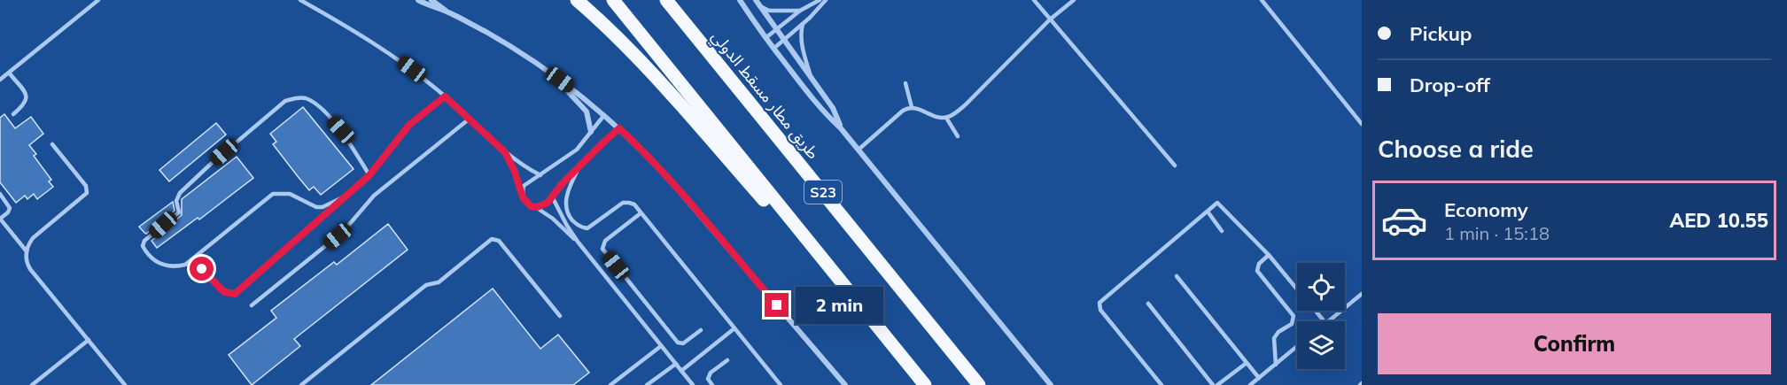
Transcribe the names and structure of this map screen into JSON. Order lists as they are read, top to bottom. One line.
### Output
{"streets":{"main road":["طريق مطار مسقط الدولي","S23"]},"page":{"banner":["Pickup","Drop-off"],"heading":"Choose a ride","list":[{"name":"Economy","note":"1 min · 15:18","value":"AED 10.55"}],"bubble":"2 min","buttons":"Confirm"}}
